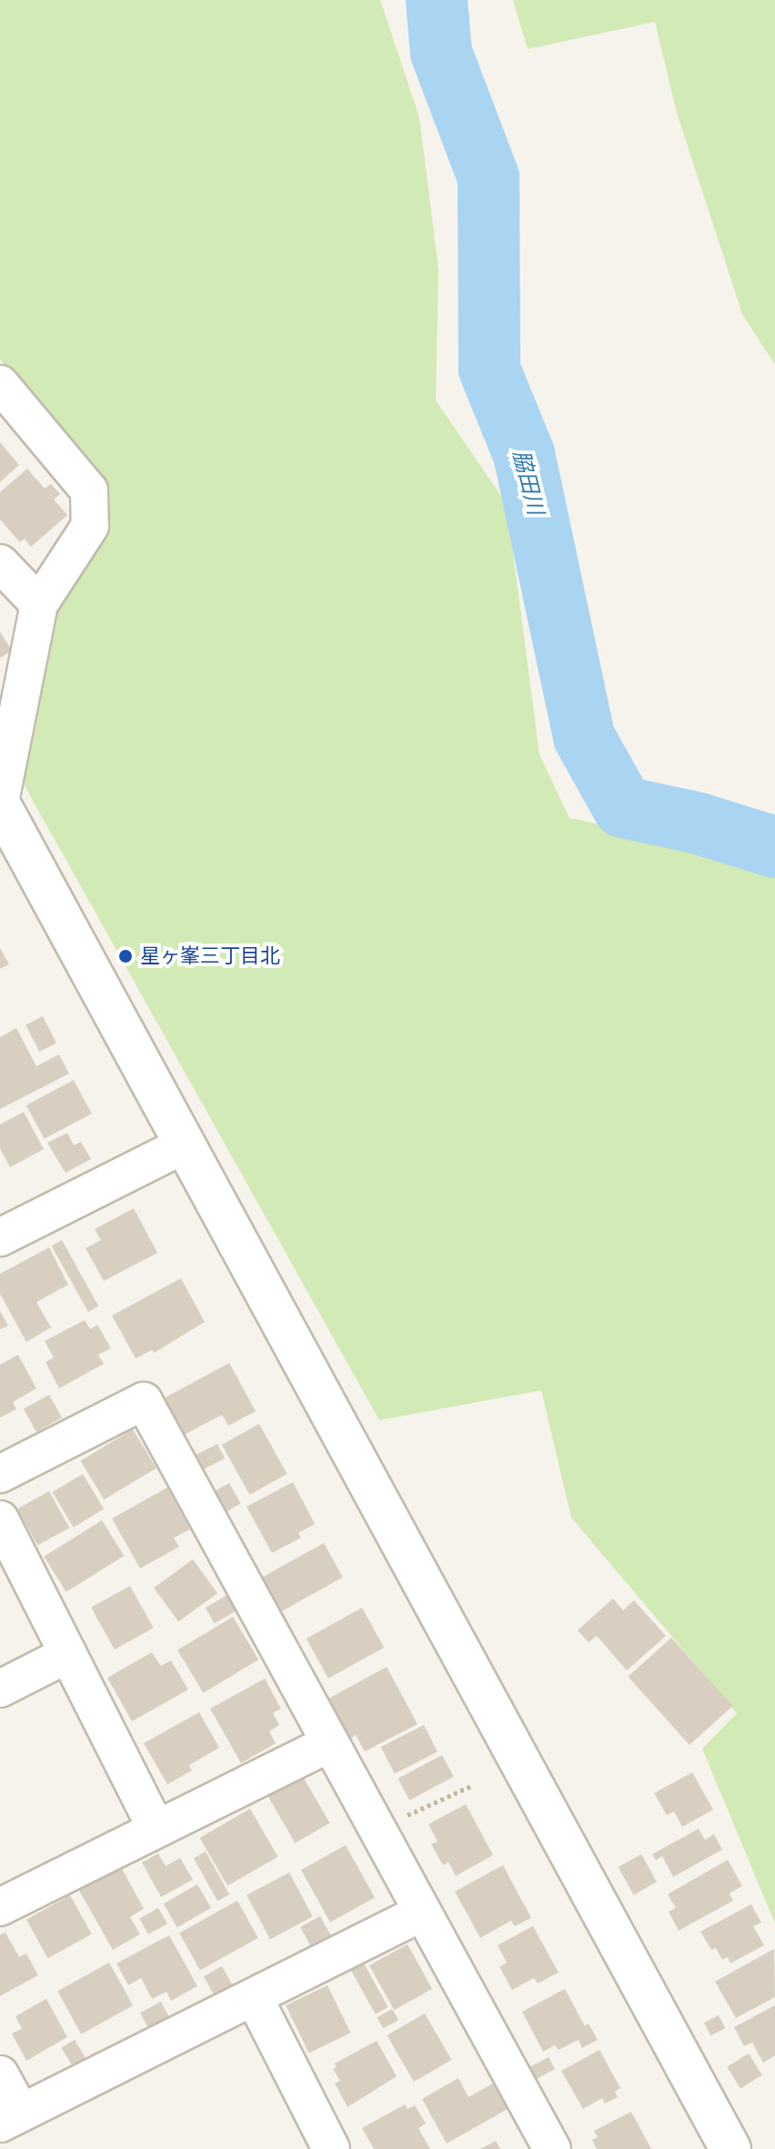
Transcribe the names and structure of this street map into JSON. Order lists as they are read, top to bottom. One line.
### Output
{"water":["脇田川"],"places":["星ヶ峯三丁目北"]}
